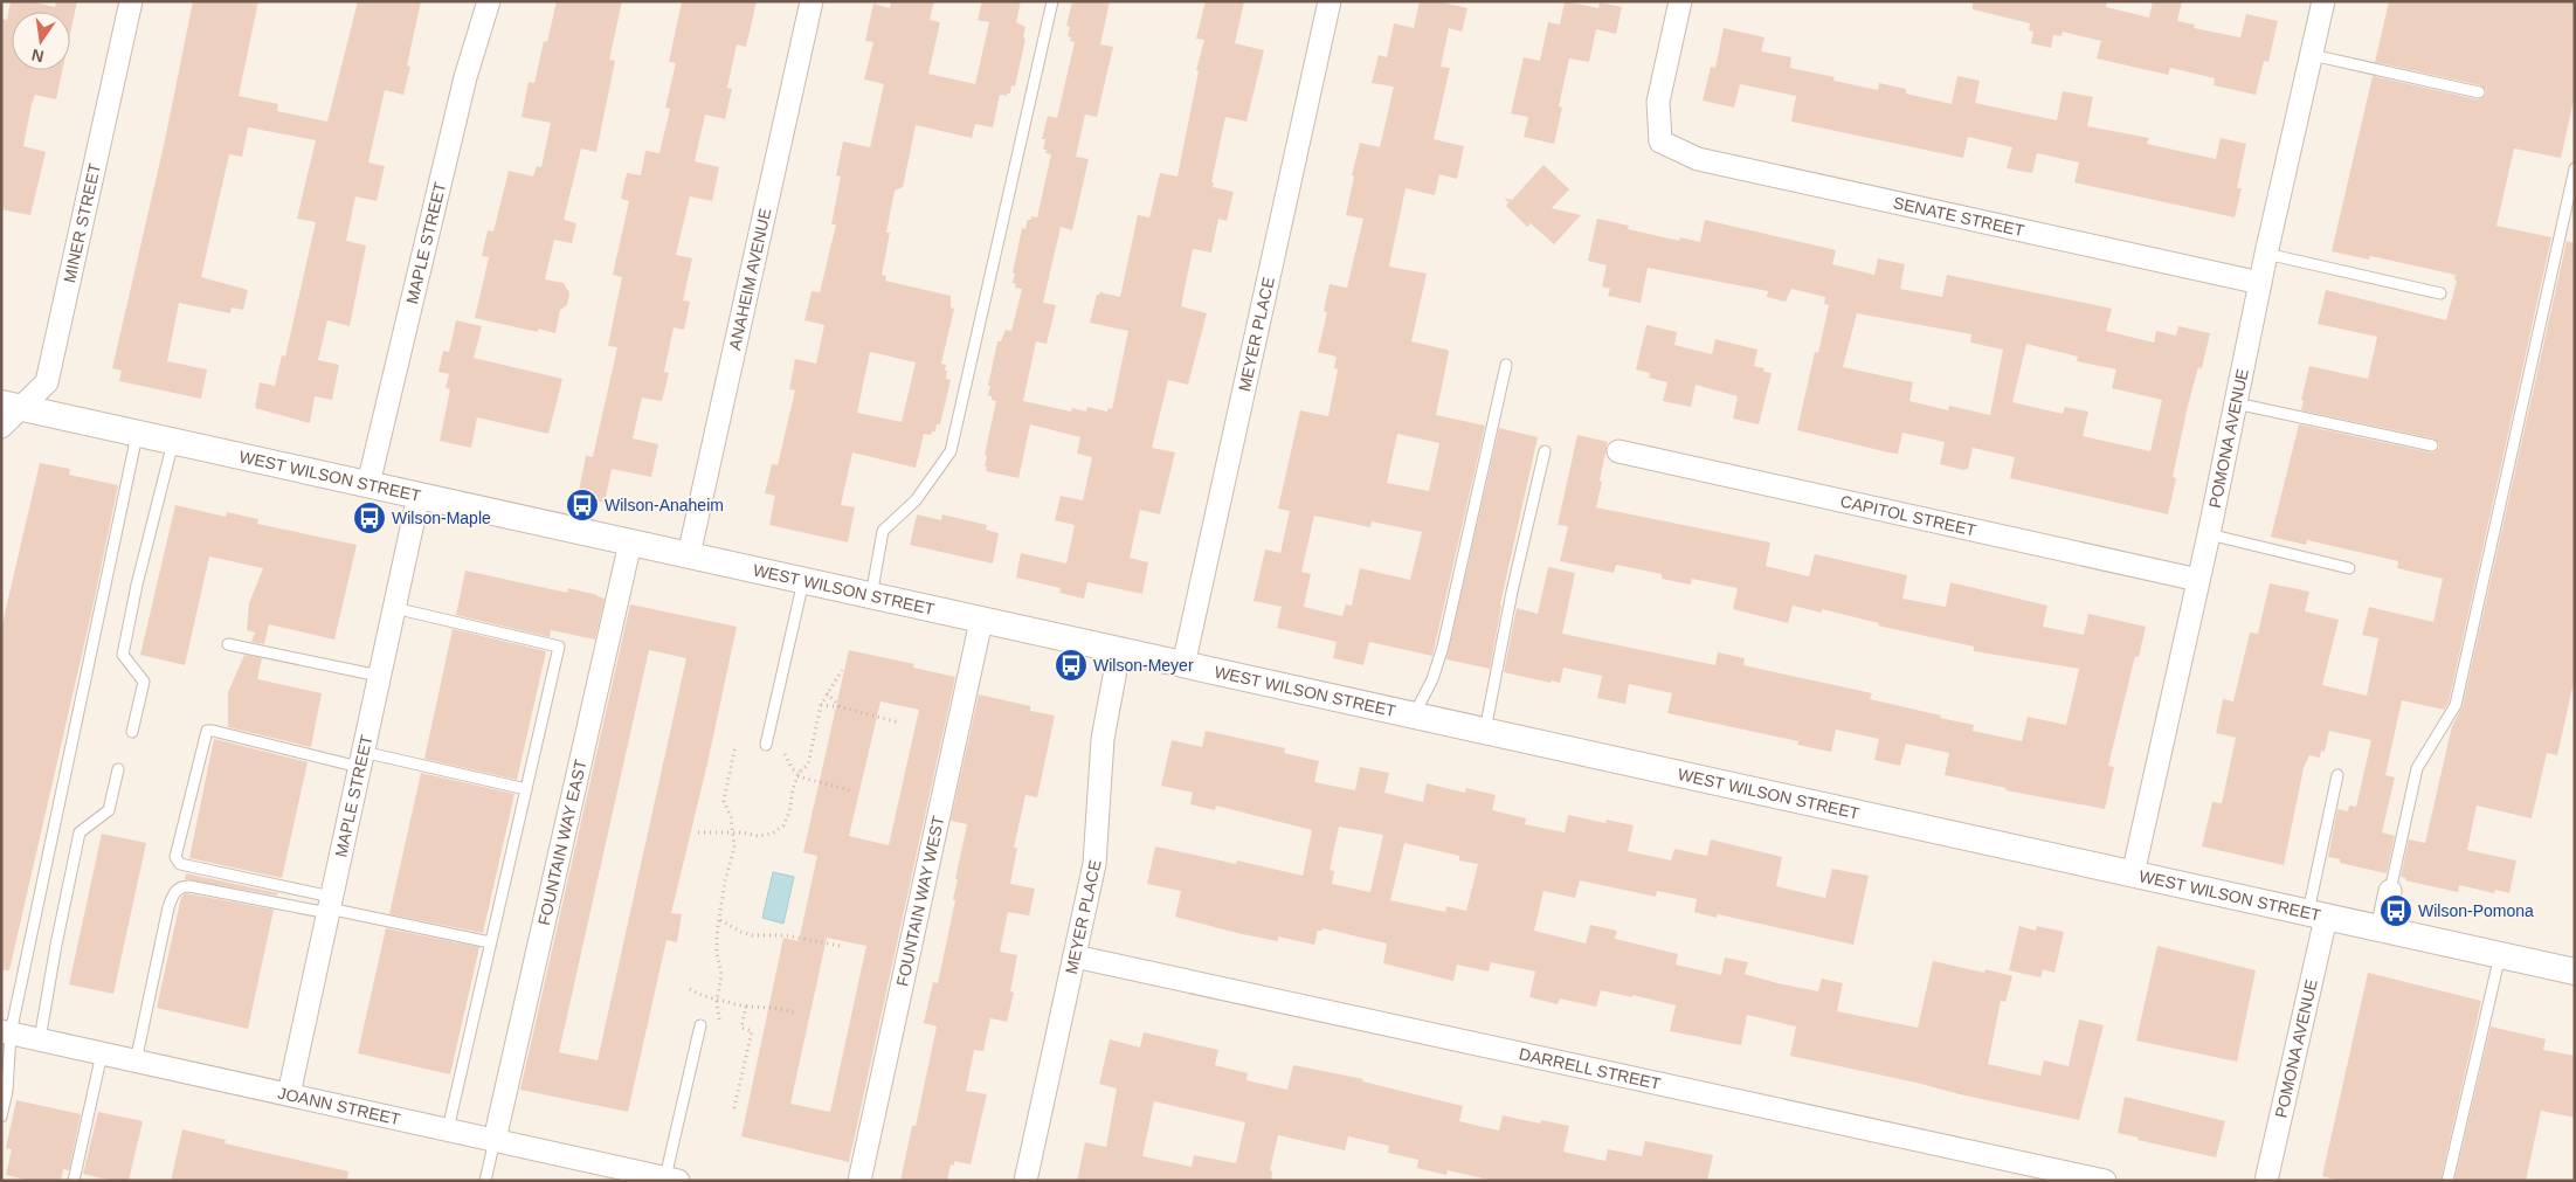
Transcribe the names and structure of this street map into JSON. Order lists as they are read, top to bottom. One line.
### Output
{"streets":{"street":["SENATE STREET","MINER STREET","MAPLE STREET","ANAHEIM AVENUE","MEYER PLACE","POMONA AVENUE","WEST WILSON STREET","CAPITOL STREET","FOUNTAIN WAY EAST","FOUNTAIN WAY WEST","DARRELL STREET","JOANN STREET"]},"crossings":[["SENATE STREET","POMONA AVENUE"],["MINER STREET","WEST WILSON STREET"],["MAPLE STREET","WEST WILSON STREET"],["MAPLE STREET","JOANN STREET"],["ANAHEIM AVENUE","WEST WILSON STREET"],["MEYER PLACE","WEST WILSON STREET"],["MEYER PLACE","DARRELL STREET"],["POMONA AVENUE","WEST WILSON STREET"],["POMONA AVENUE","CAPITOL STREET"],["WEST WILSON STREET","FOUNTAIN WAY EAST"],["WEST WILSON STREET","FOUNTAIN WAY WEST"],["FOUNTAIN WAY EAST","JOANN STREET"]],"places":{"bus stop":["Wilson-Anaheim","Wilson-Maple","Wilson-Meyer","Wilson-Pomona"]},"north":"bottom"}
